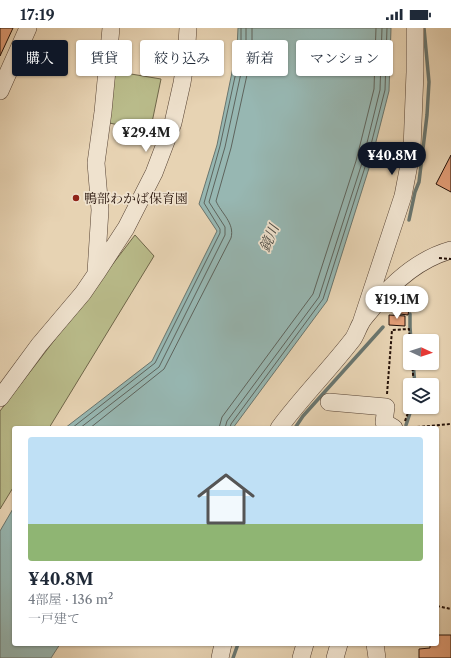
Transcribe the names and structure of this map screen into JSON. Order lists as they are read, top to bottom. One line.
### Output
{"water":["鏡川"],"places":["鴨部わかば保育園"],"north":"right","page":{"status":"17:19","chip":["購入","賃貸","絞り込み","新着","マンション"],"price":["¥29.4M","¥40.8M","¥19.1M"],"list":[{"name":"¥40.8M","note":"4部屋 · 136 m² · 一戸建て"}]}}
